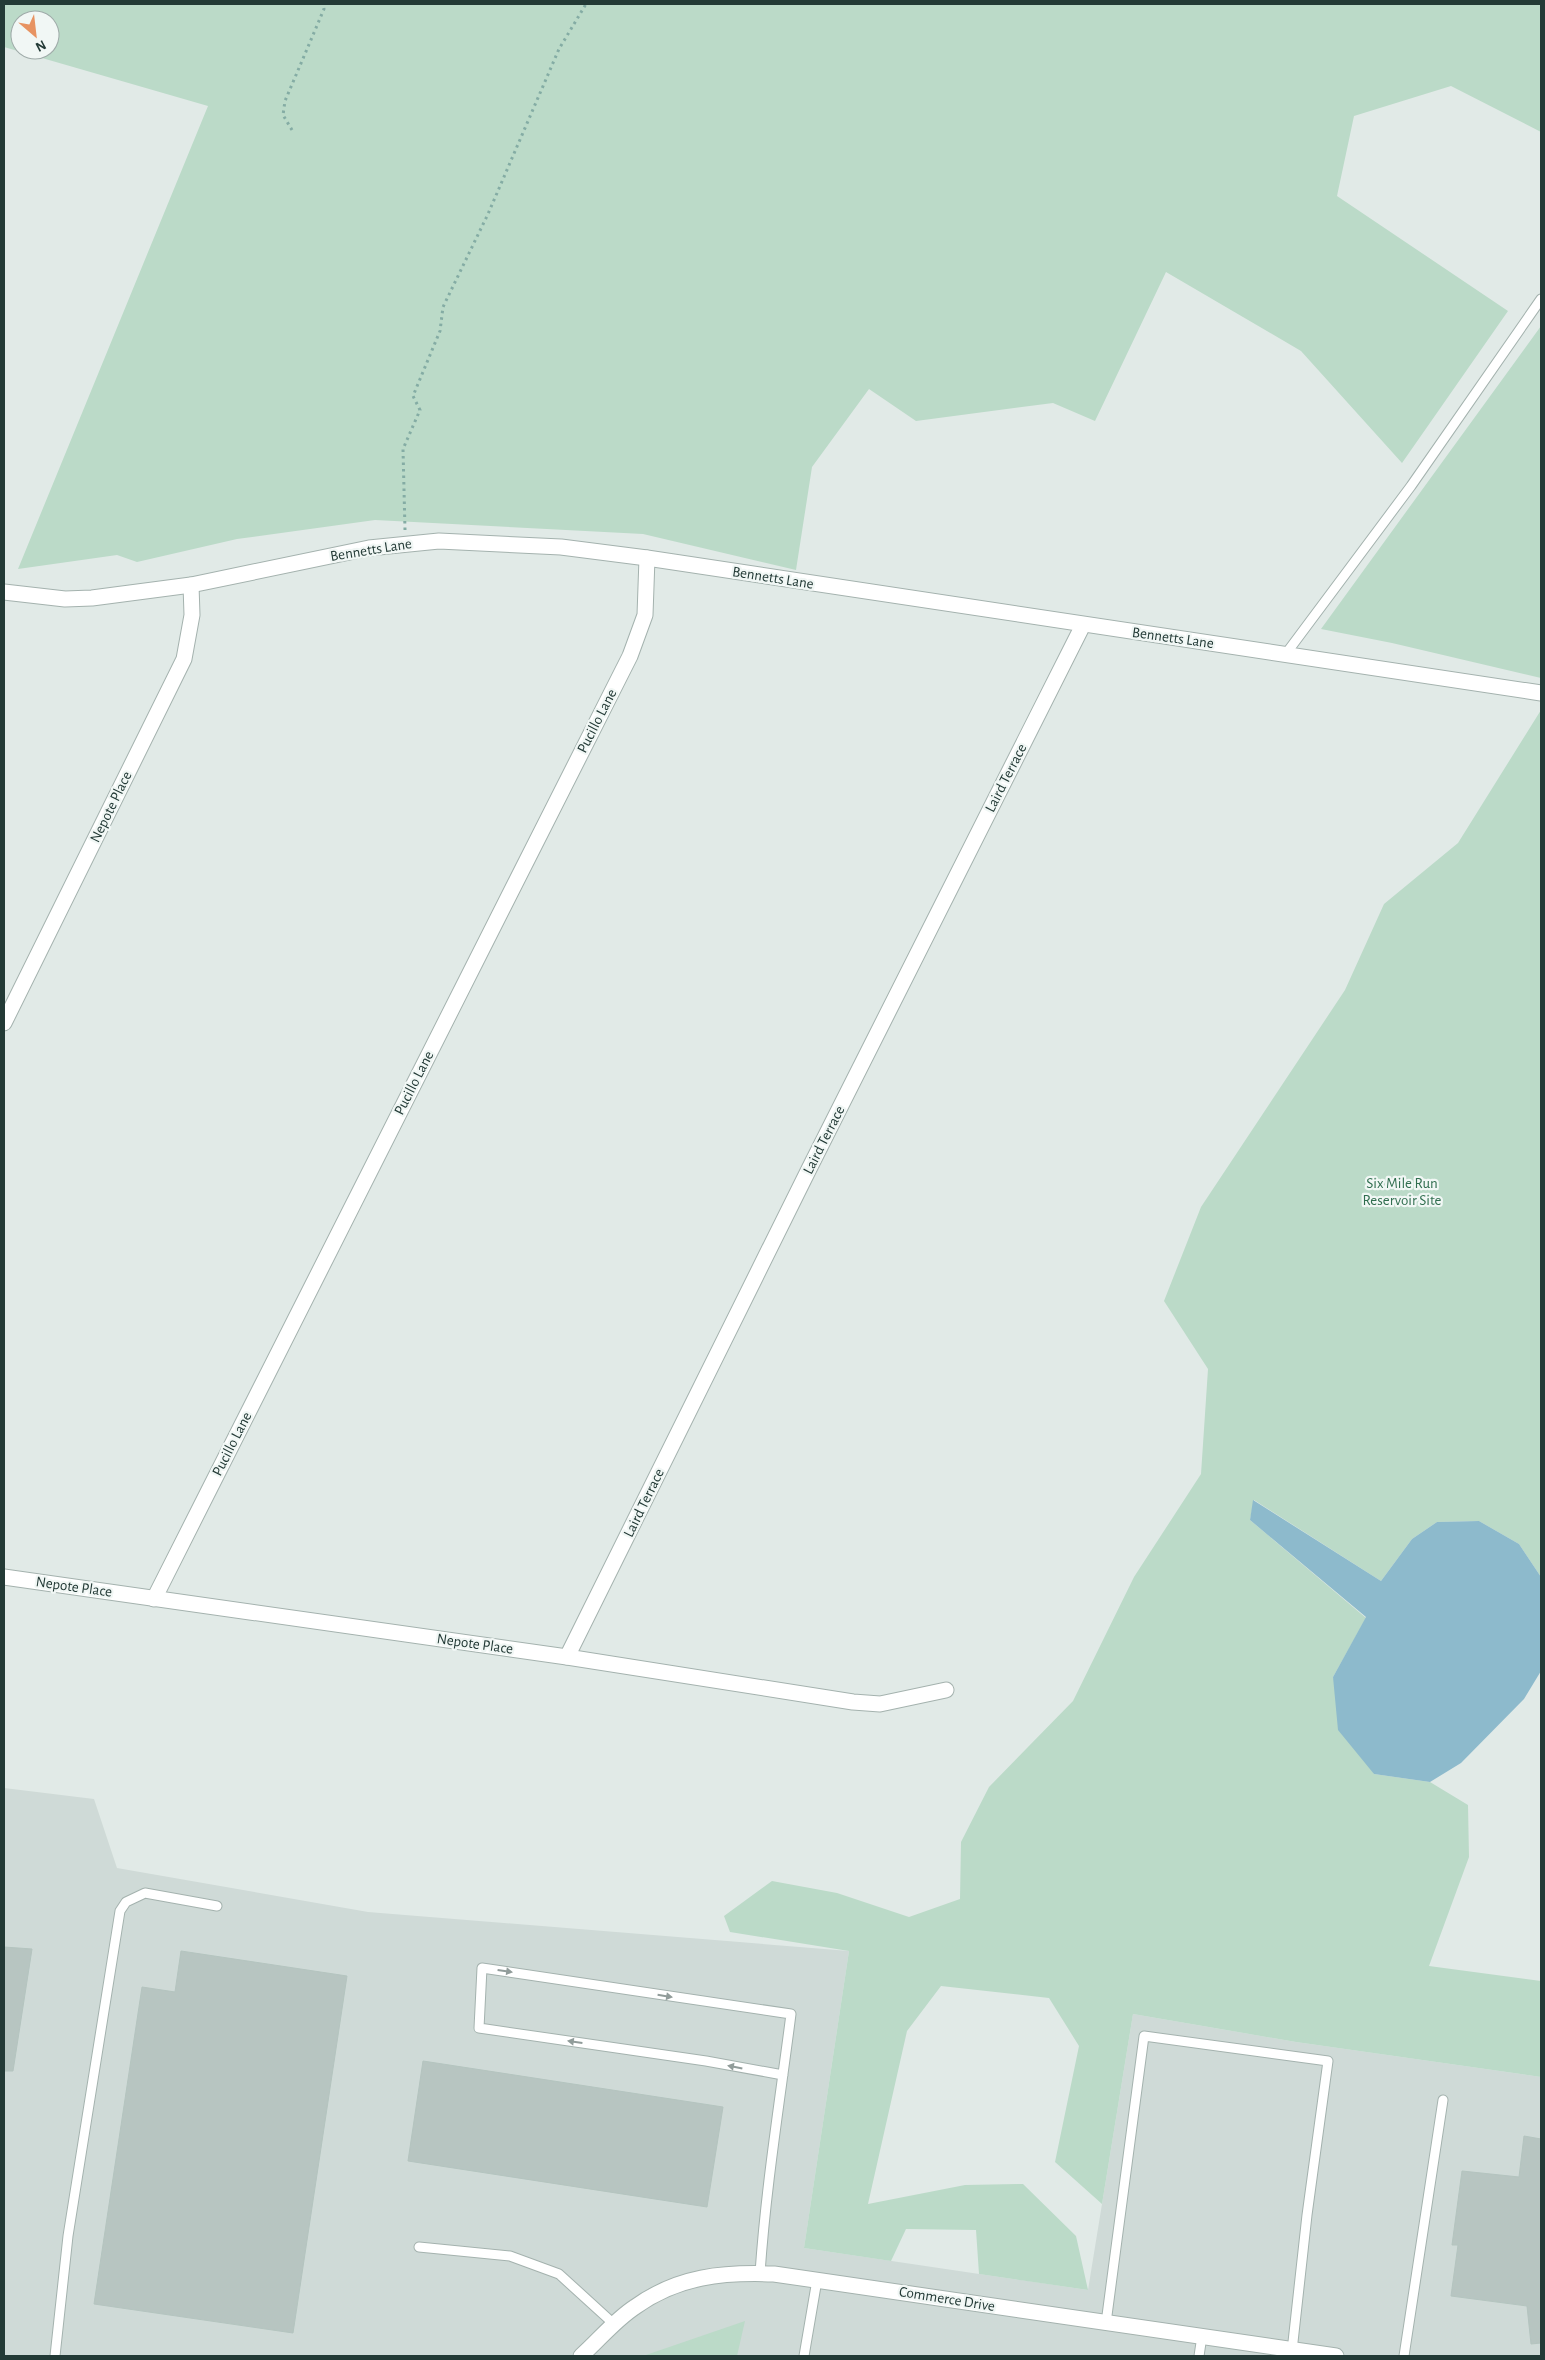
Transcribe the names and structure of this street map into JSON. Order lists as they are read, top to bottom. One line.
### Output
{"streets":{"street":["Bennetts Lane","Pucillo Lane","Laird Terrace","Nepote Place","Commerce Drive"]},"crossings":[["Bennetts Lane","Pucillo Lane"],["Bennetts Lane","Laird Terrace"],["Bennetts Lane","Nepote Place"],["Pucillo Lane","Nepote Place"],["Laird Terrace","Nepote Place"]],"parks":["Six Mile Run Reservoir Site"],"north":"bottom right"}
